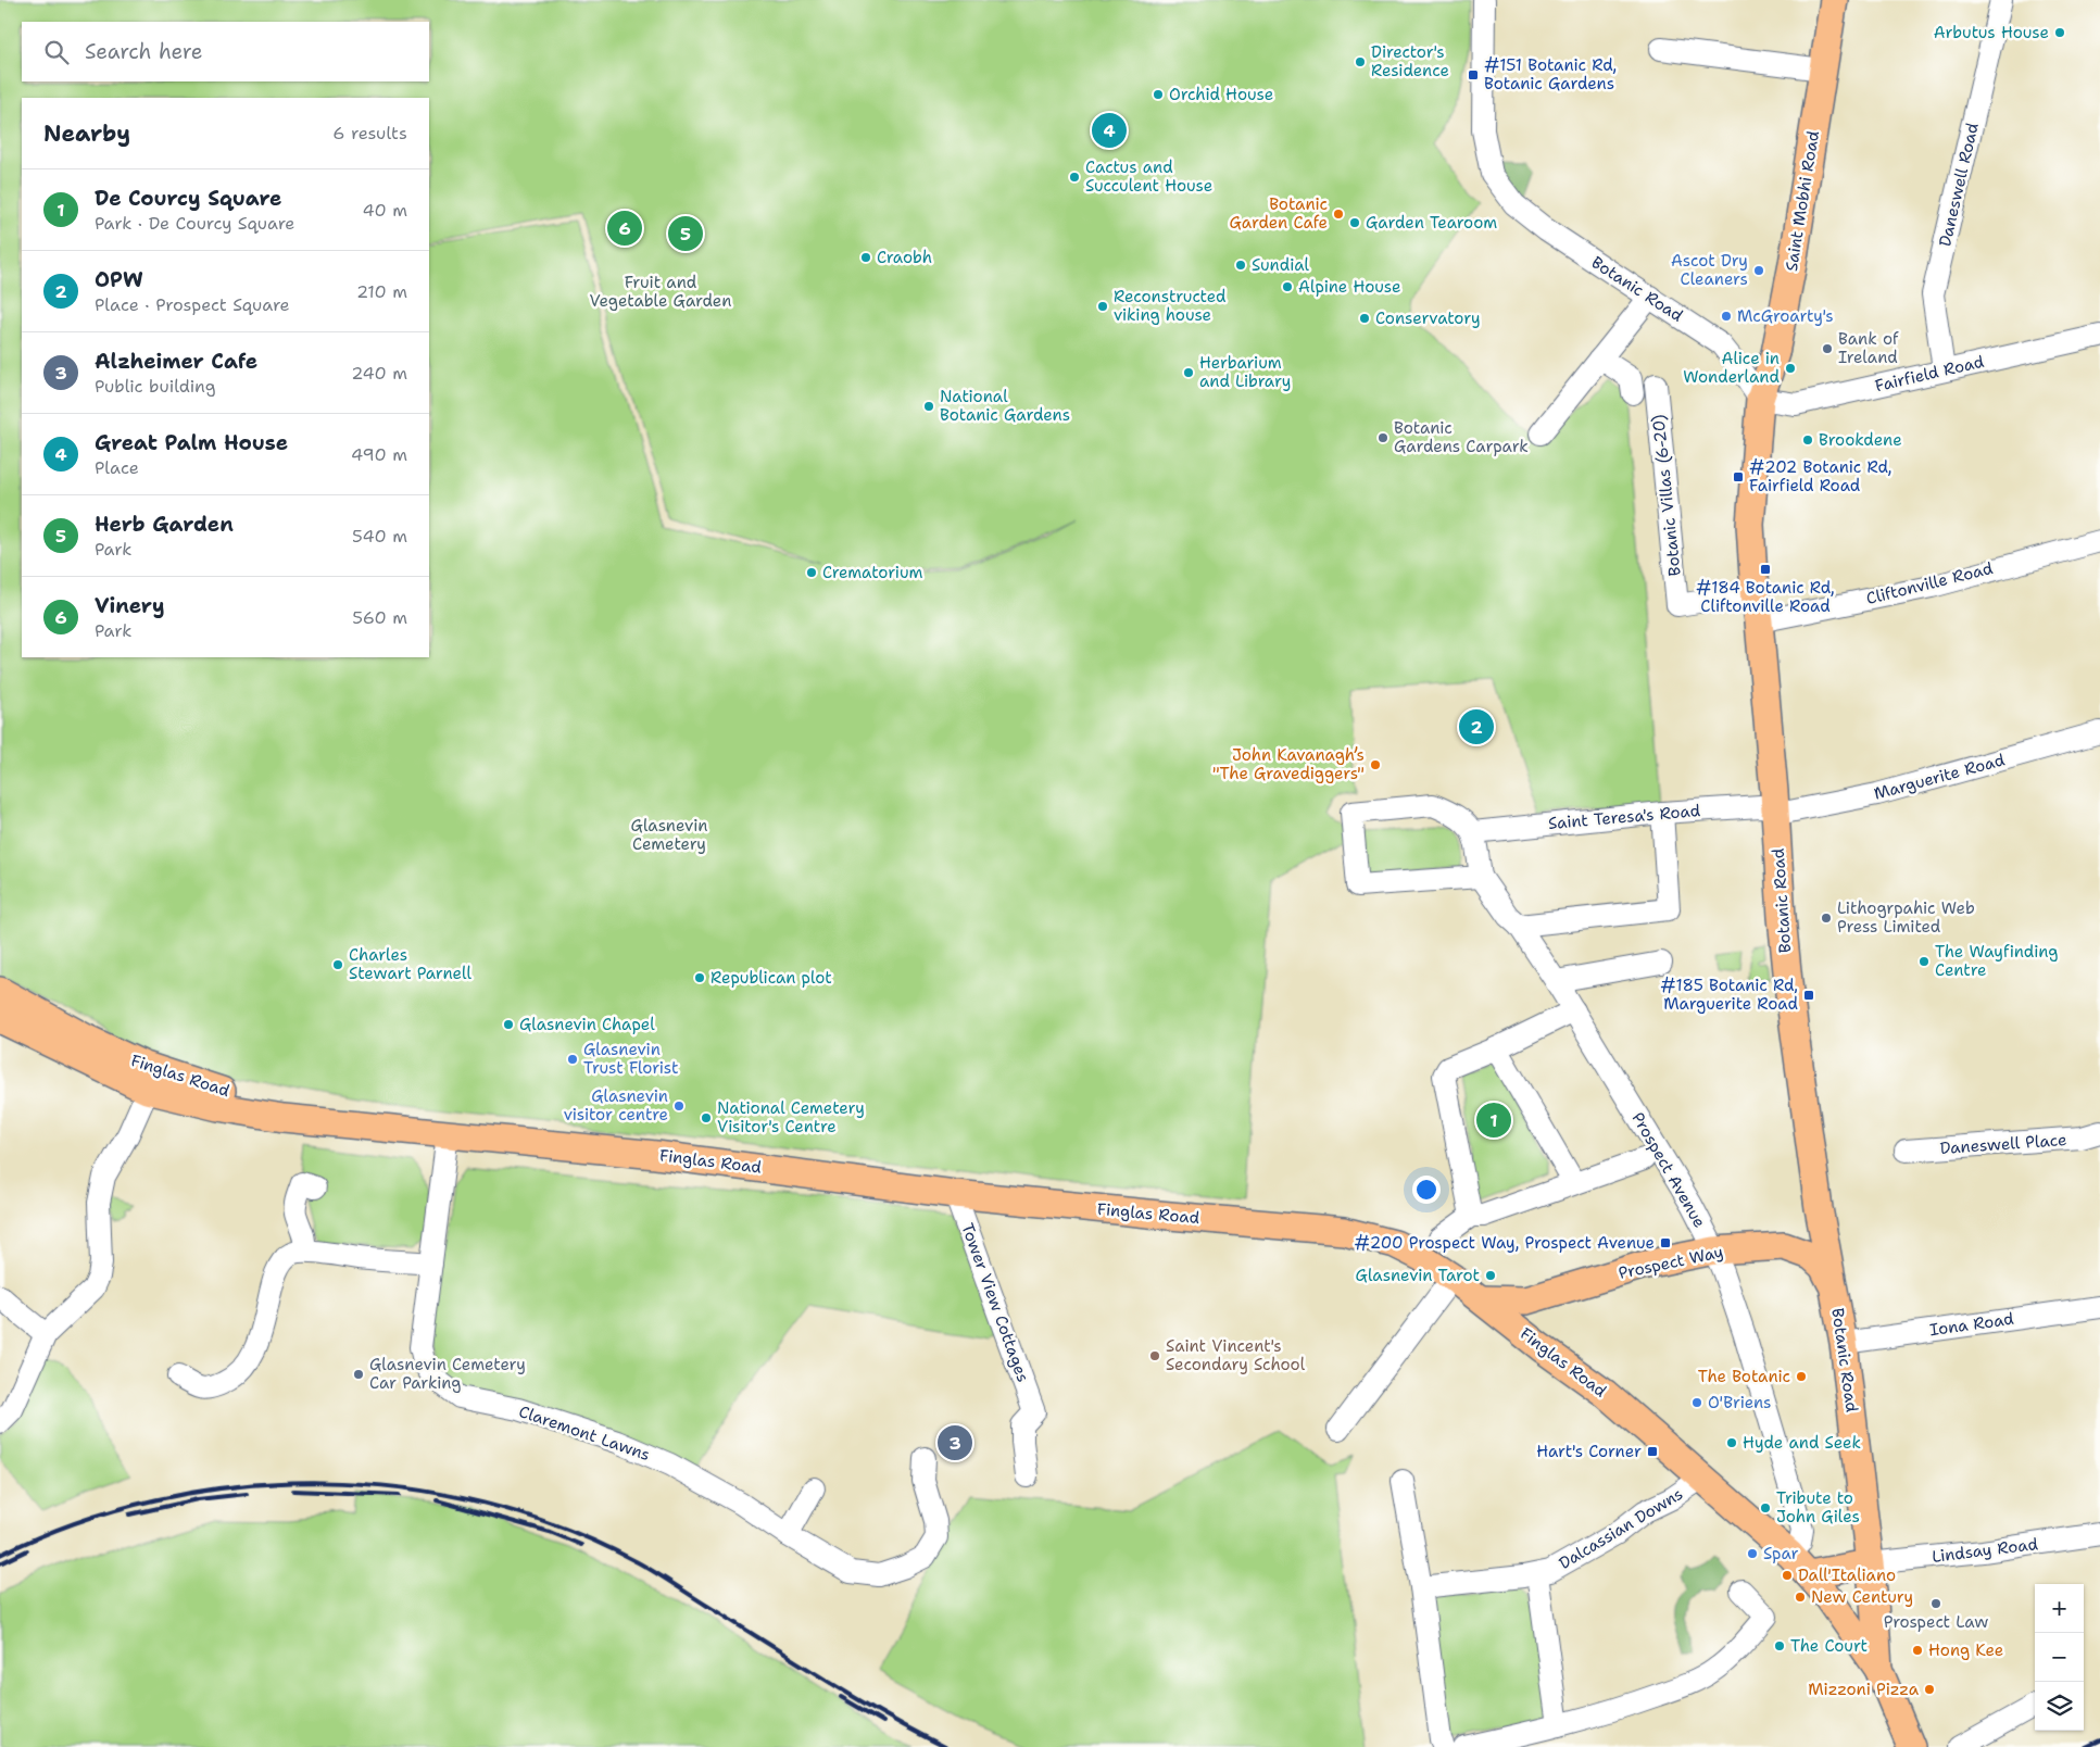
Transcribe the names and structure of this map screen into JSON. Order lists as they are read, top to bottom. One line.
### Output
{"streets":{"main road":["Saint Mobhi Road","Botanic Road","Finglas Road","Prospect Way"],"street":["Daneswell Road","Fairfield Road","Botanic Villas (6-20)","Cliftonville Road","Marguerite Road","Saint Teresa's Road","Daneswell Place","Prospect Avenue","Tower View Cottages","Iona Road","Claremont Lawns","Dalcassian Downs","Lindsay Road"]},"crossings":[["Daneswell Road","Fairfield Road"],["Saint Mobhi Road","Botanic Road"],["Saint Mobhi Road","Fairfield Road"],["Botanic Road","Fairfield Road"],["Botanic Road","Botanic Villas (6-20)"],["Botanic Road","Cliftonville Road"],["Botanic Road","Marguerite Road"],["Botanic Road","Saint Teresa's Road"],["Botanic Road","Finglas Road"],["Botanic Road","Prospect Way"],["Botanic Road","Iona Road"],["Botanic Road","Lindsay Road"],["Marguerite Road","Saint Teresa's Road"],["Finglas Road","Prospect Avenue"],["Finglas Road","Prospect Way"],["Finglas Road","Tower View Cottages"],["Finglas Road","Claremont Lawns"],["Finglas Road","Dalcassian Downs"],["Prospect Avenue","Prospect Way"]],"parks":["Fruit and Vegetable Garden","Glasnevin Cemetery"],"places":{"other":["Arbutus House","Director's Residence","Orchid House","Cactus and Succulent House","Botanic Garden Cafe","Garden Tearoom","Craobh","Sundial","Ascot Dry Cleaners","Alpine House","Reconstructed viking house","McGroarty's","Conservatory","Bank of Ireland","Alice in Wonderland","Herbarium and Library","National Botanic Gardens","Botanic Gardens Carpark","Brookdene","Crematorium","John Kavanagh’s \"The Gravediggers\"","Lithogrpahic Web Press Limited","The Wayfinding Centre","Charles Stewart Parnell","Republican plot","Glasnevin Chapel","Glasnevin Trust Florist","Glasnevin visitor centre","National Cemetery Visitor's Centre","Glasnevin Tarot","Saint Vincent's Secondary School","Glasnevin Cemetery Car Parking","The Botanic","O'Briens","Hyde and Seek","Tribute to John Giles","Spar","Dall'Italiano","New Century","Prospect Law","The Court","Hong Kee","Mizzoni Pizza"],"transit":["#151 Botanic Rd, Botanic Gardens","#202 Botanic Rd, Fairfield Road","#184 Botanic Rd, Cliftonville Road","#185 Botanic Rd, Marguerite Road","#200 Prospect Way, Prospect Avenue","Hart's Corner"]},"page":{"search":"Search here","heading":["Nearby","6 results"],"pins":["4","6","5","2","1","3"],"list":[{"mark":"1","name":"De Courcy Square","note":"Park · De Courcy Square","value":"40 m"},{"mark":"2","name":"OPW","note":"Place · Prospect Square","value":"210 m"},{"mark":"3","name":"Alzheimer Cafe","note":"Public building","value":"240 m"},{"mark":"4","name":"Great Palm House","note":"Place","value":"490 m"},{"mark":"5","name":"Herb Garden","note":"Park","value":"540 m"},{"mark":"6","name":"Vinery","note":"Park","value":"560 m"}],"map_buttons":["+","−"]}}
